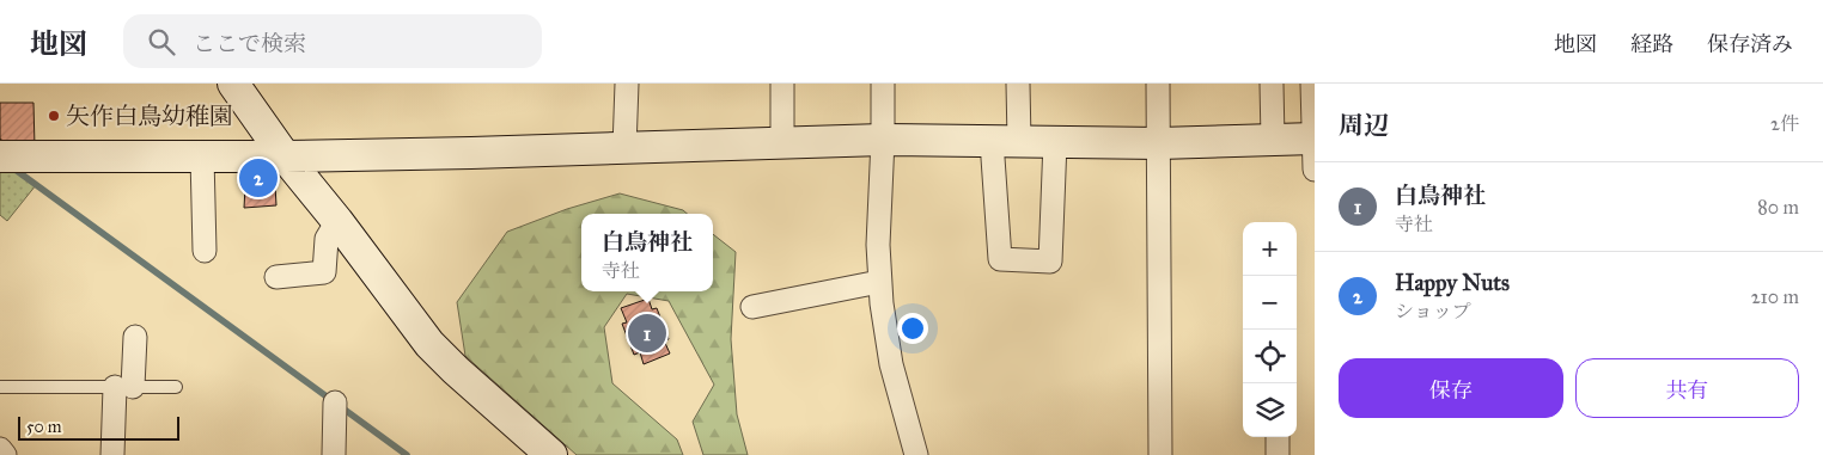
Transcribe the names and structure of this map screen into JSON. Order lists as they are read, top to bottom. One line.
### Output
{"places":["矢作白鳥幼稚園"],"scale_bar":"50 m","page":{"header":"地図","search":"ここで検索","nav":["地図","経路","保存済み"],"heading":["周辺","2件"],"pins":["2","1"],"list":[{"mark":"1","name":"白鳥神社","note":"寺社","value":"80 m"},{"mark":"2","name":"Happy Nuts","note":"ショップ","value":"210 m"}],"popup":["白鳥神社","寺社"],"map_buttons":["+","−"],"buttons":["保存","共有"],"scale":"50 m"}}
